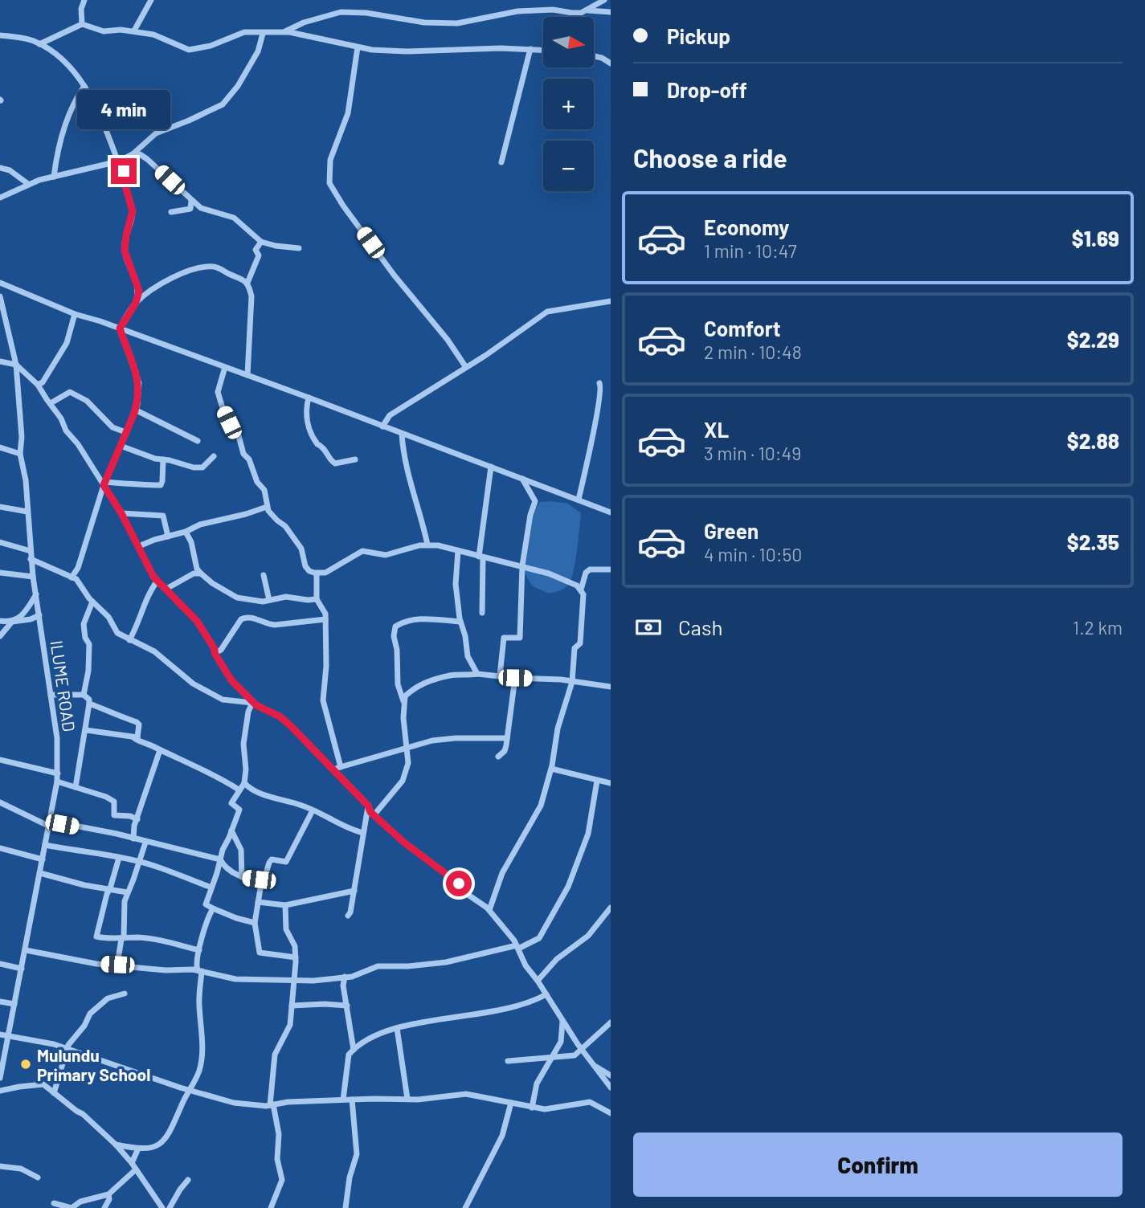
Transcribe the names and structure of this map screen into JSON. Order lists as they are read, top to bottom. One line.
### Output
{"streets":{"street":["ILUME ROAD"]},"places":["Mulundu Primary School"],"north":"right","page":{"banner":["Pickup","Drop-off"],"map_buttons":["+","−"],"bubble":"4 min","heading":"Choose a ride","list":[{"name":"Economy","note":"1 min · 10:47","value":"$1.69"},{"name":"Comfort","note":"2 min · 10:48","value":"$2.29"},{"name":"XL","note":"3 min · 10:49","value":"$2.88"},{"name":"Green","note":"4 min · 10:50","value":"$2.35"}],"pay":["Cash","1.2 km"],"buttons":"Confirm"}}
